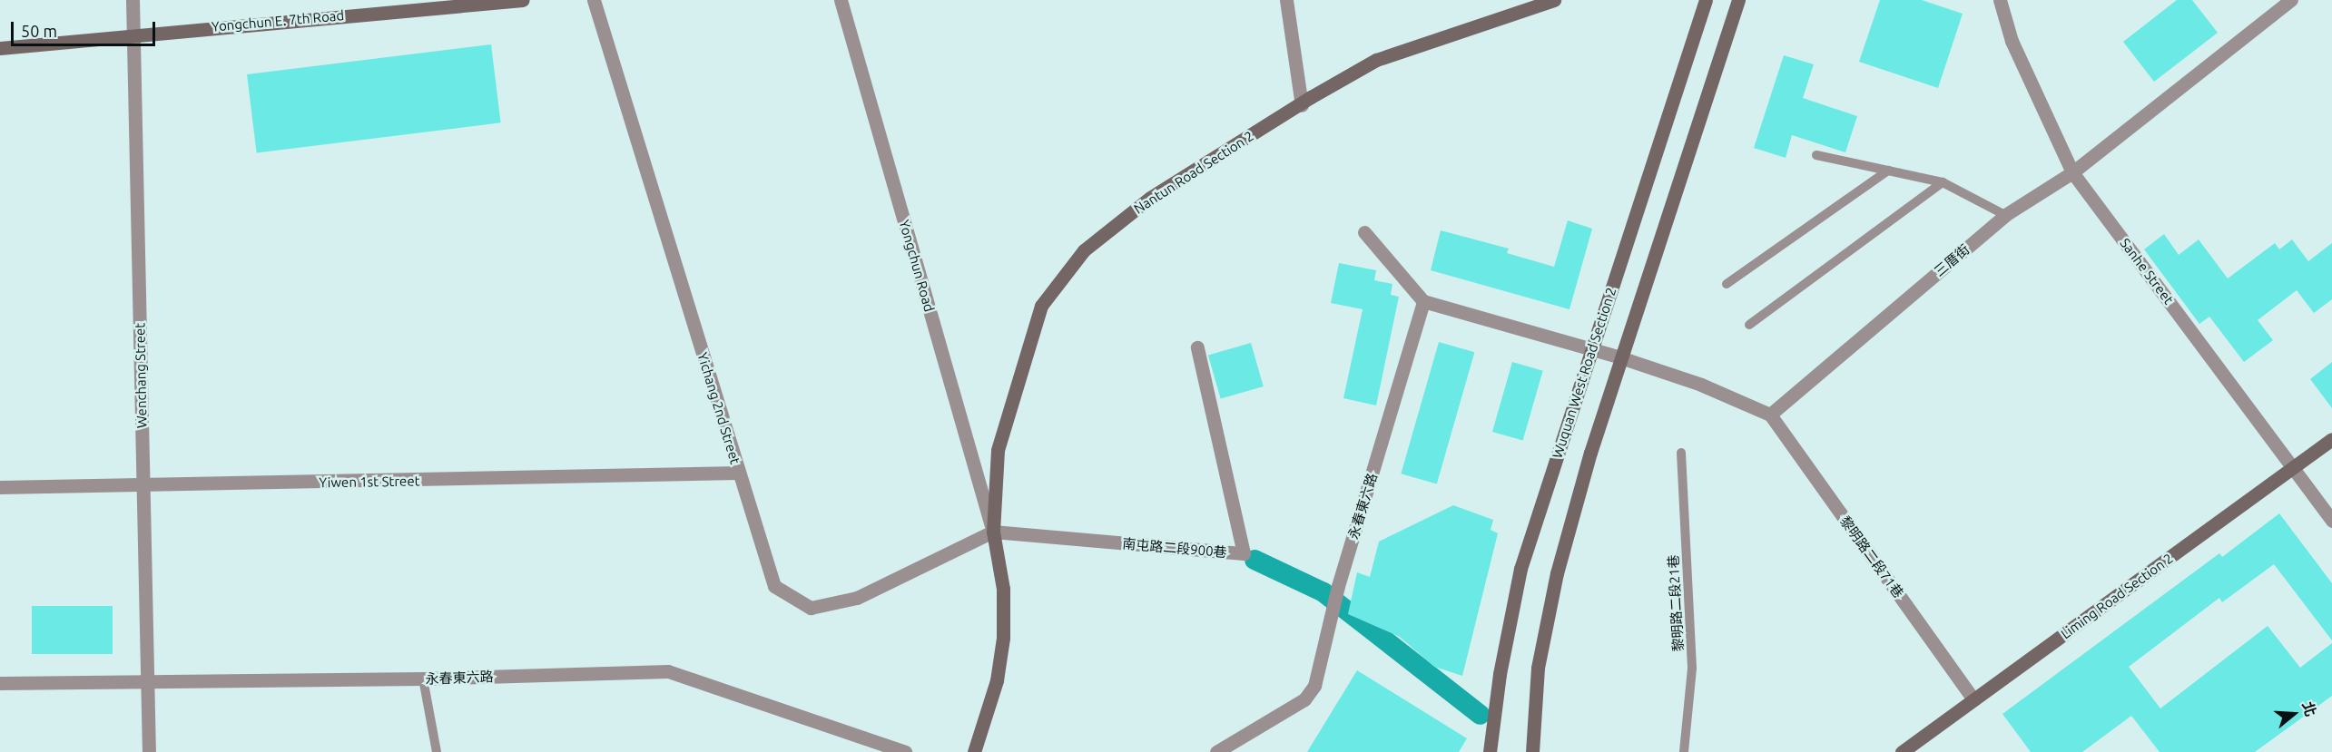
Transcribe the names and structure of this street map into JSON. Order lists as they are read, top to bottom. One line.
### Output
{"streets":{"main road":["Yongchun E. 7th Road","Nantun Road Section 2","Wuquan West Road Section 2","Liming Road Section 2"],"street":["三厝街","Yongchun Road","Sanhe Street","Wenchang Street","Yichang 2nd Street","Yiwen 1st Street","永春東六路","南屯路二段900巷","黎明路二段71巷"],"lane":["黎明路二段21巷"]},"crossings":[["Yongchun E. 7th Road","Wenchang Street"],["Nantun Road Section 2","Yongchun Road"],["Nantun Road Section 2","Yichang 2nd Street"],["Nantun Road Section 2","南屯路二段900巷"],["三厝街","Sanhe Street"],["三厝街","黎明路二段71巷"],["Yongchun Road","Yichang 2nd Street"],["Yongchun Road","南屯路二段900巷"],["Sanhe Street","Liming Road Section 2"],["Wenchang Street","Yiwen 1st Street"],["Wenchang Street","永春東六路"],["Yichang 2nd Street","Yiwen 1st Street"],["Yichang 2nd Street","南屯路二段900巷"],["黎明路二段71巷","Liming Road Section 2"]],"scale_bar":"50 m","north":"right"}
